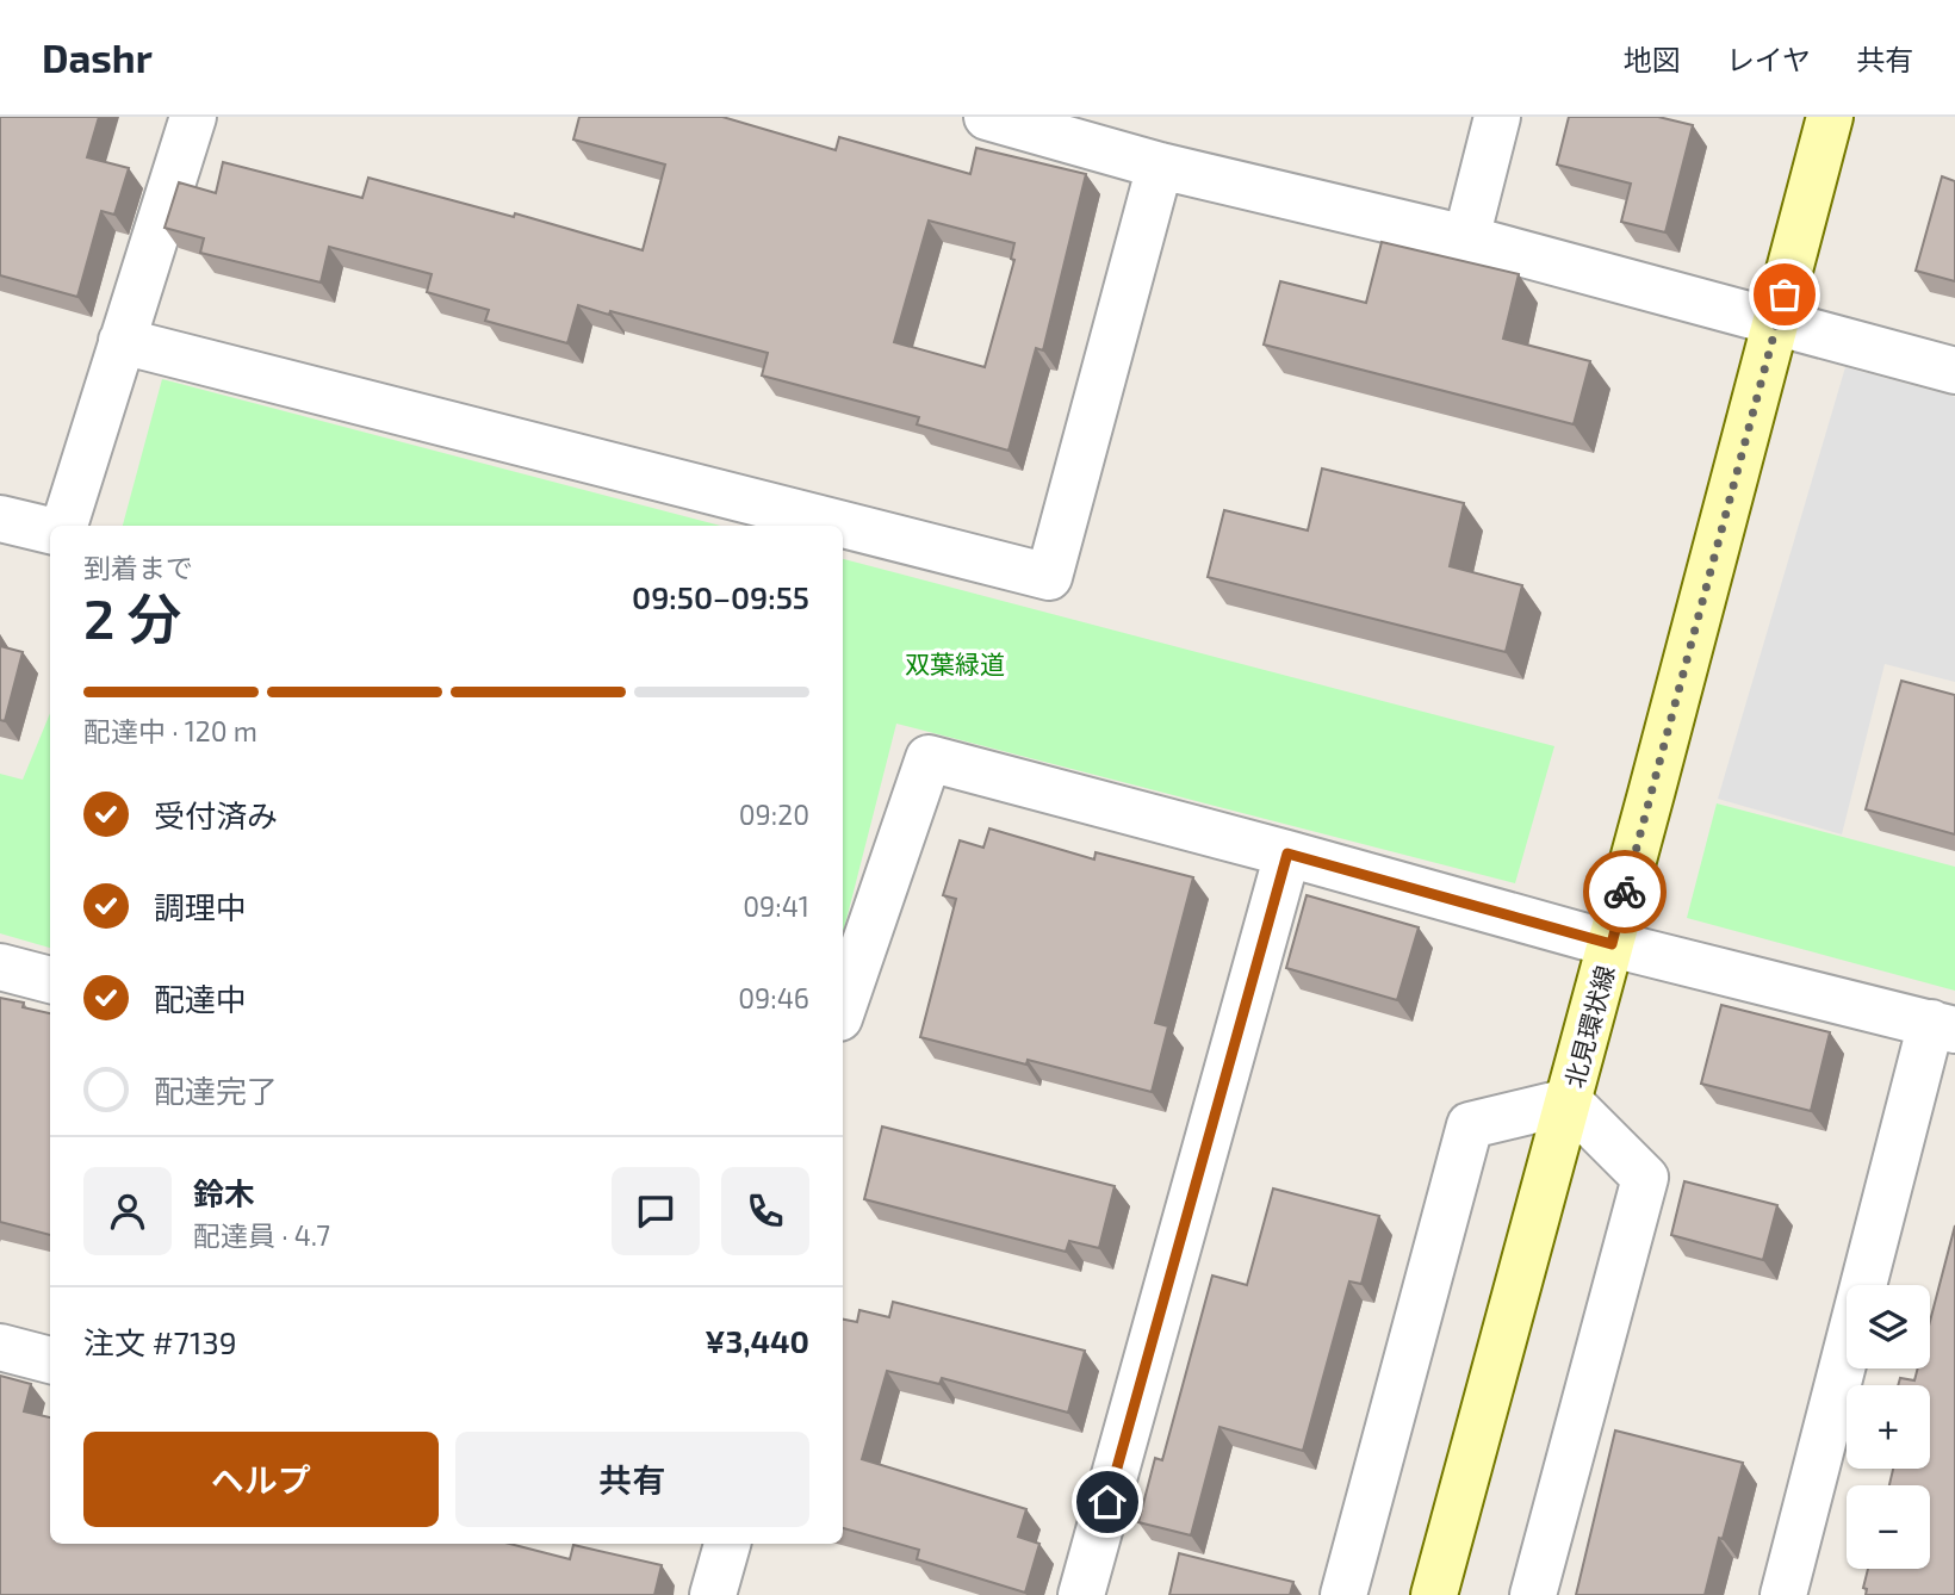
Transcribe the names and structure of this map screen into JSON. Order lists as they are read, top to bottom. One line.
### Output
{"streets":{"main road":["北見環状線"]},"parks":["双葉緑道"],"page":{"header":"Dashr","nav":["地図","レイヤ","共有"],"heading":["2 分","到着まで","09:50–09:55"],"panel":["鈴木","配達員 · 4.7","注文 #7139","¥3,440"],"bar":"配達中 · 120 m","list":[["受付済み","09:20"],["調理中","09:41"],["配達中","09:46"],"配達完了"],"map_buttons":["+","−"],"buttons":["ヘルプ","共有"]}}
